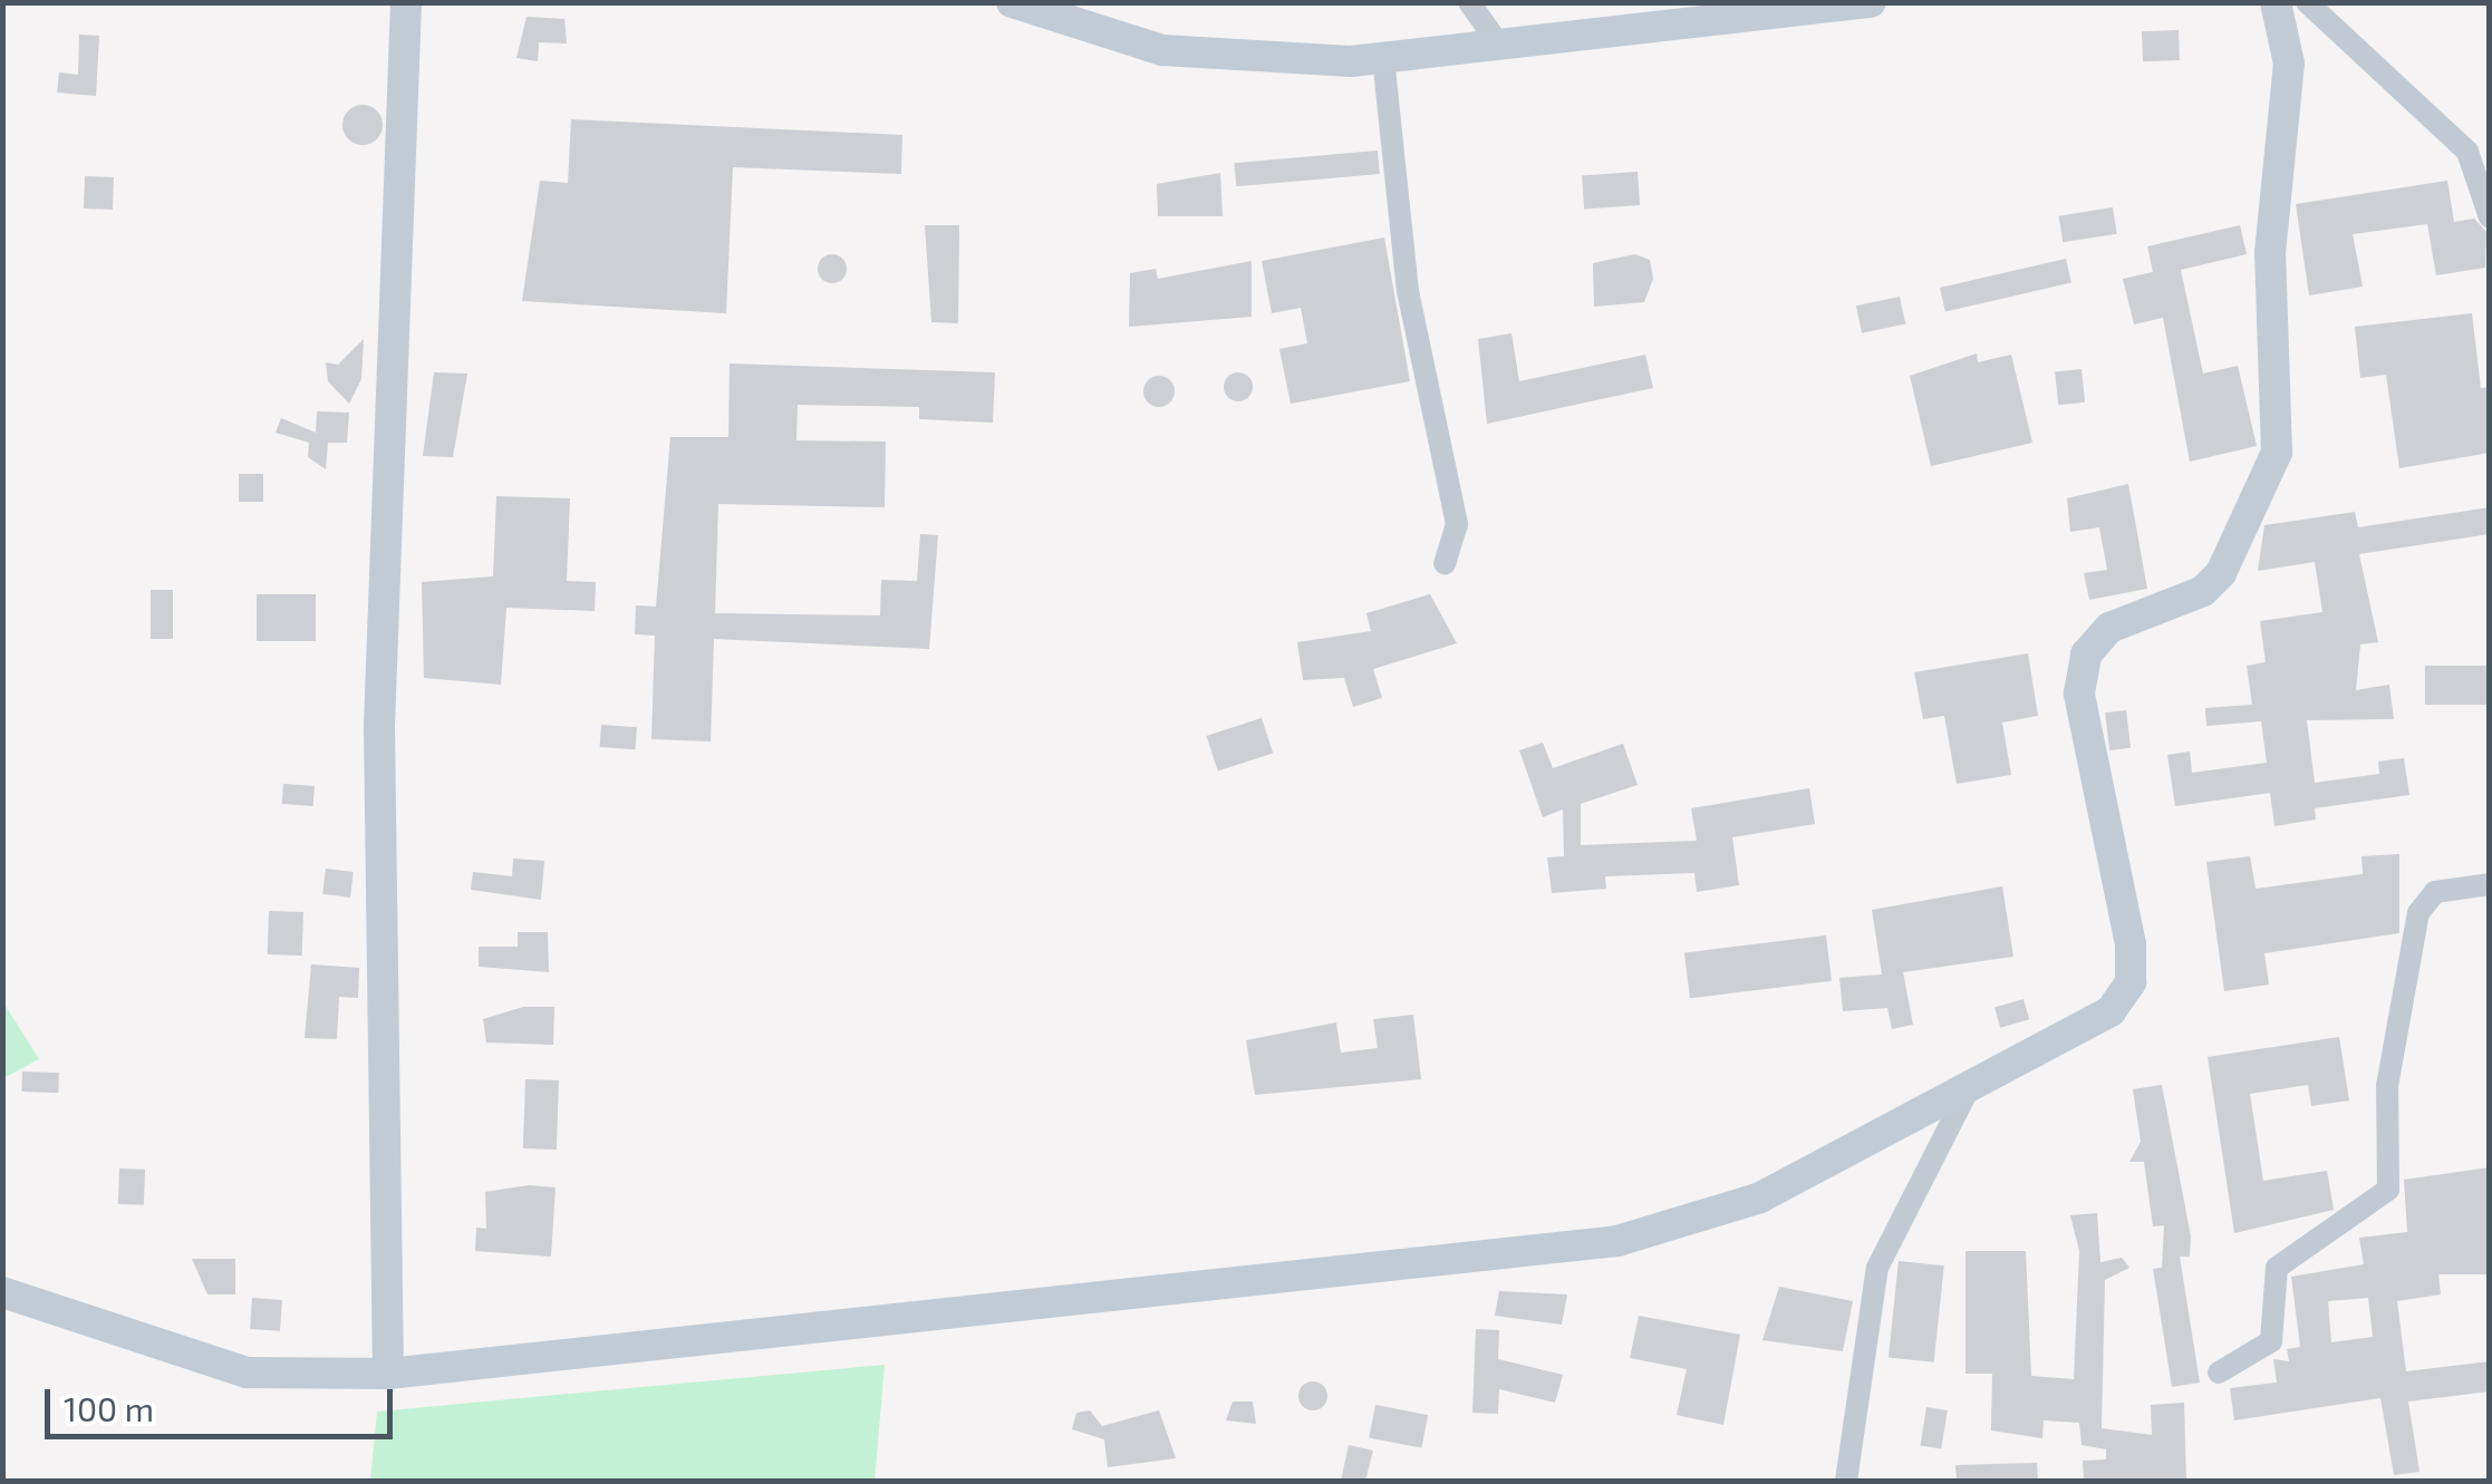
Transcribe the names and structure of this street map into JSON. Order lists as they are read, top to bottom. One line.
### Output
{"scale_bar":"100 m"}
